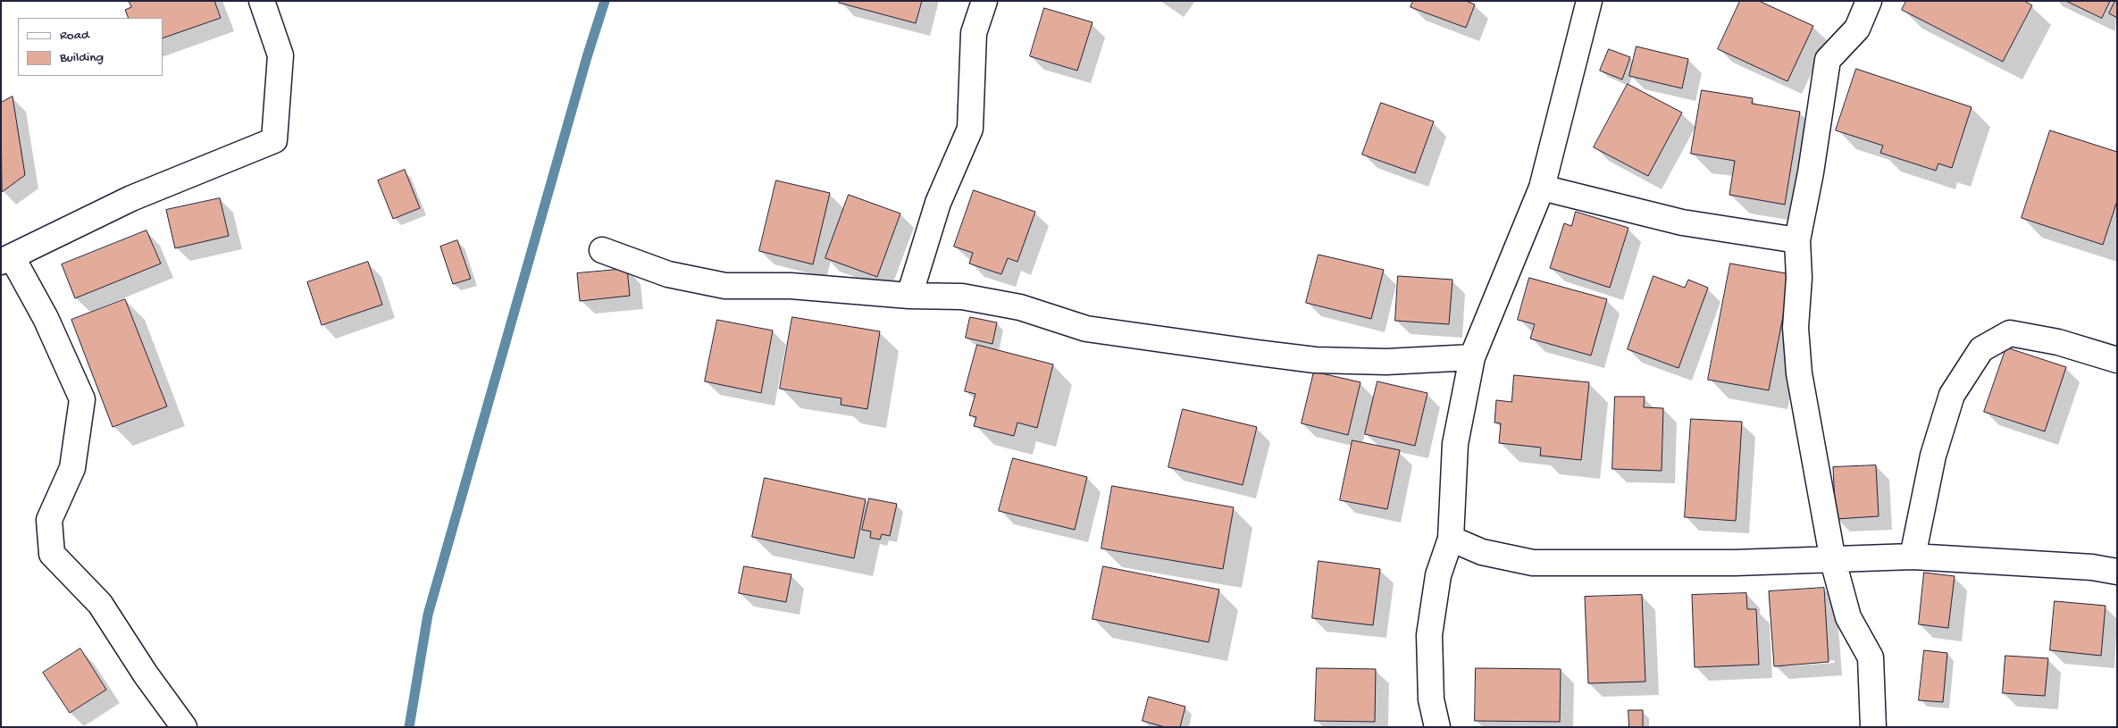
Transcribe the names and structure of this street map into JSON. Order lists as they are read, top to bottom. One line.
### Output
{"legend":["Road","Building"]}
